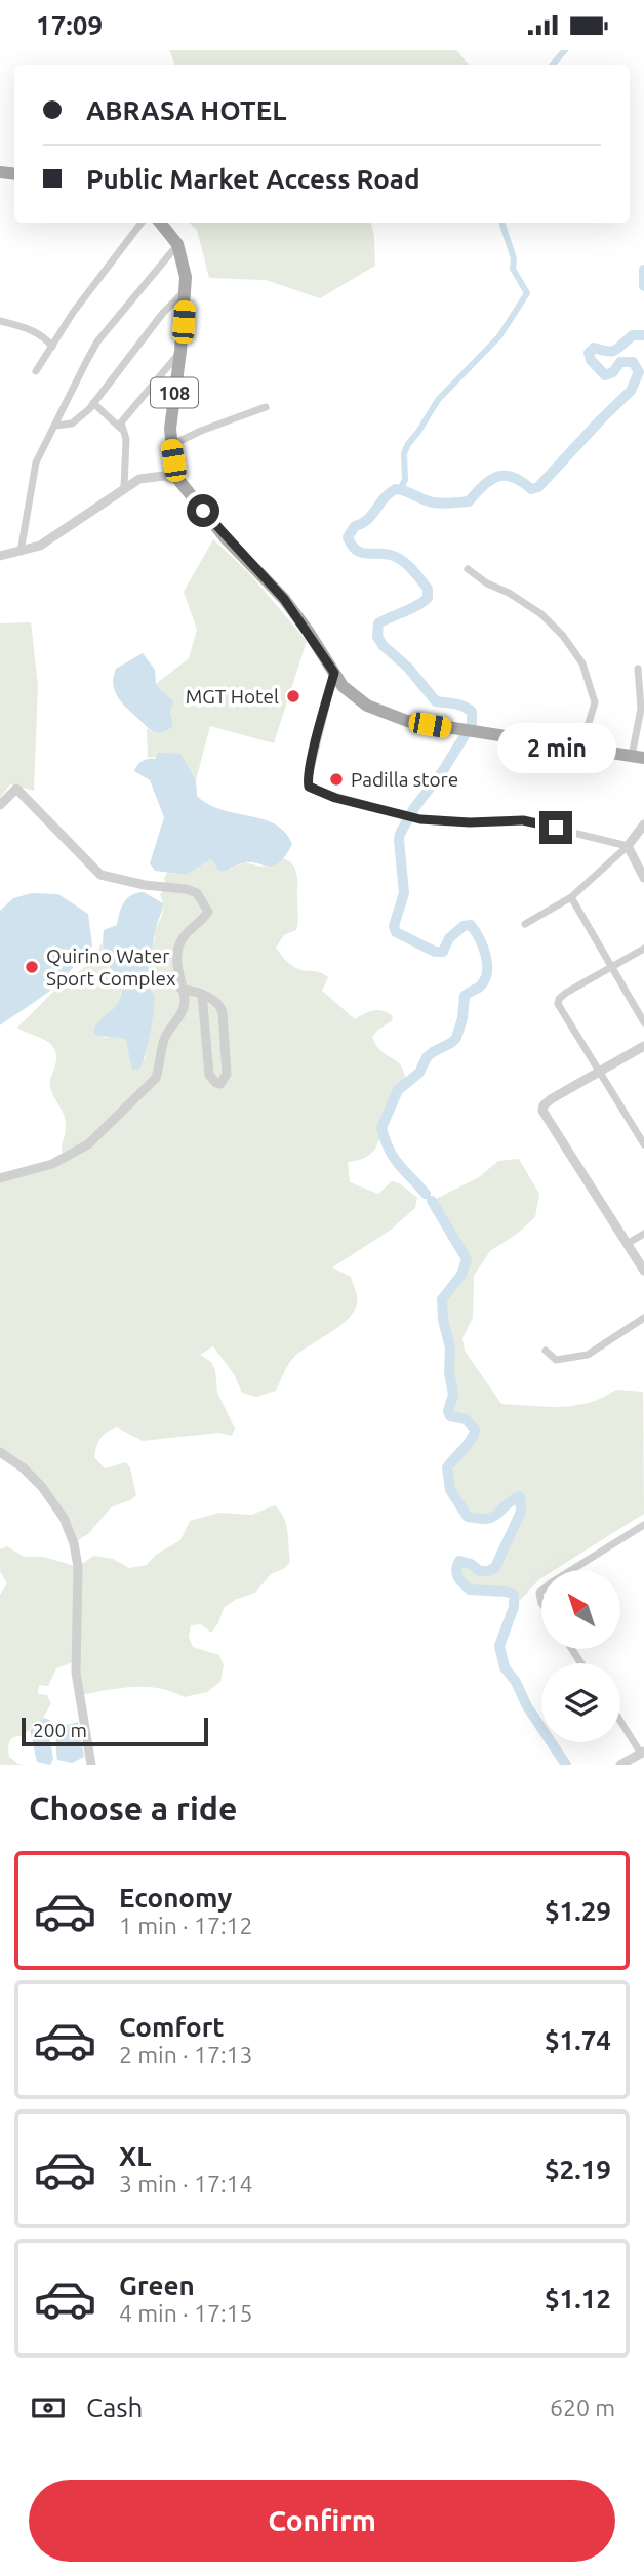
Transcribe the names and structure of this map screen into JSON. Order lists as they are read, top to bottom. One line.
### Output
{"streets":{"main road":["108"]},"places":["MGT Hotel","Padilla store","Quirino Water Sport Complex"],"scale_bar":"200 m","north":"top left","page":{"status":"17:09","banner":["ABRASA HOTEL","Public Market Access Road"],"bubble":"2 min","scale":"200 m","heading":"Choose a ride","list":[{"name":"Economy","note":"1 min · 17:12","value":"$1.29"},{"name":"Comfort","note":"2 min · 17:13","value":"$1.74"},{"name":"XL","note":"3 min · 17:14","value":"$2.19"},{"name":"Green","note":"4 min · 17:15","value":"$1.12"}],"pay":["Cash","620 m"],"buttons":"Confirm"}}
